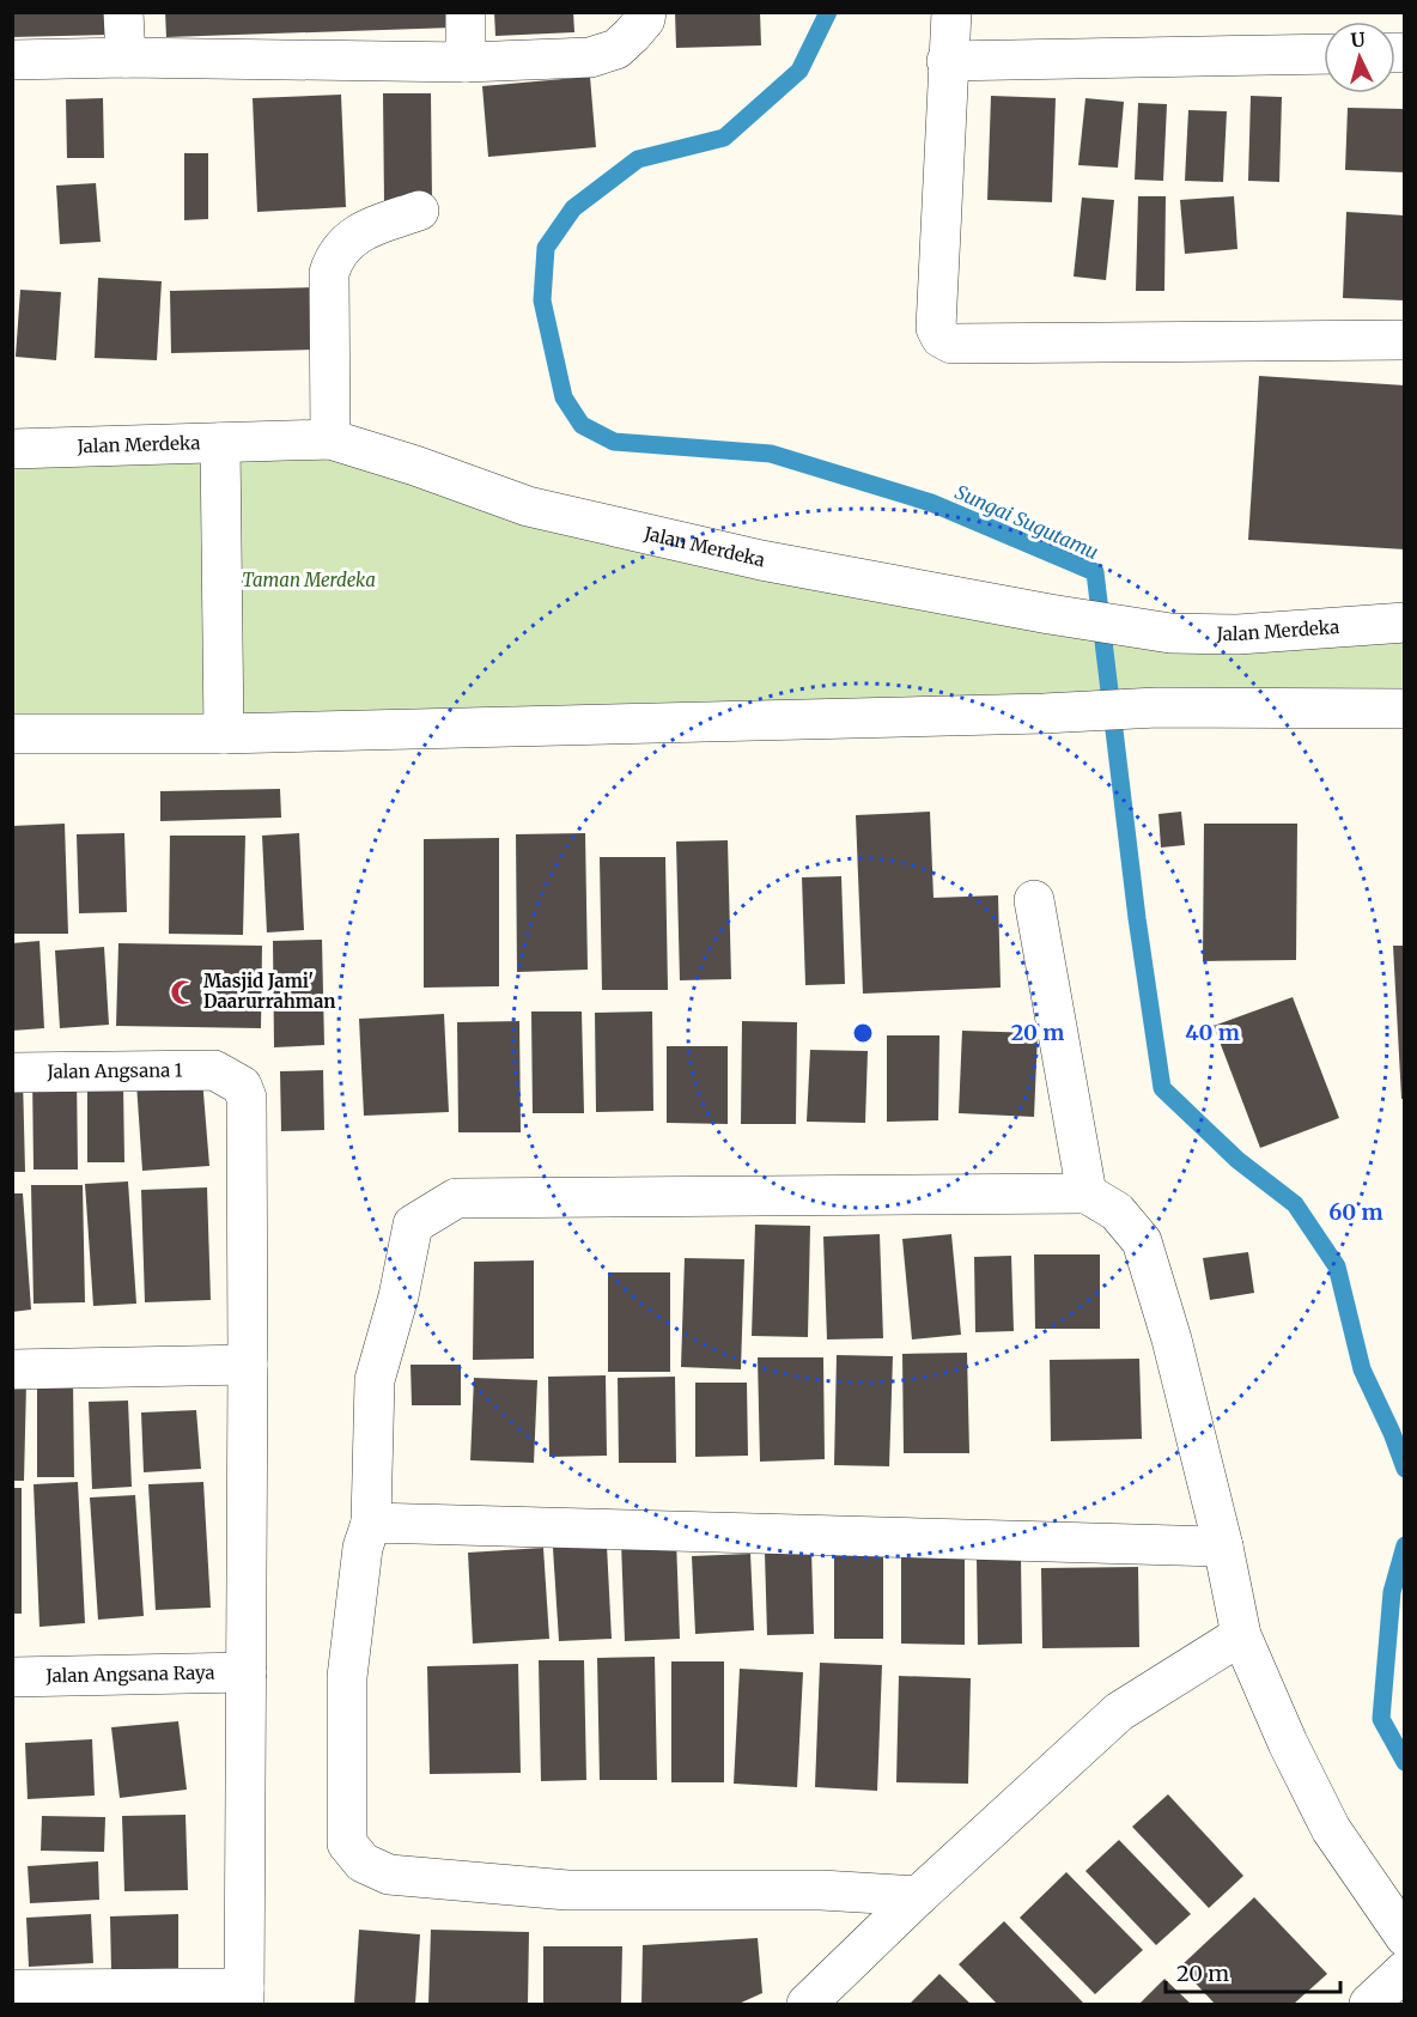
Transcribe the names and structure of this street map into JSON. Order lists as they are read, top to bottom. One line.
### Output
{"streets":{"street":["Jalan Merdeka","Jalan Angsana 1","Jalan Angsana Raya"]},"water":["Sungai Sugutamu"],"parks":["Taman Merdeka"],"places":{"mosque":["Masjid Jami' Daarurrahman"]},"scale_bar":"20 m","north":"top","rings":["20 m","40 m","60 m"]}
